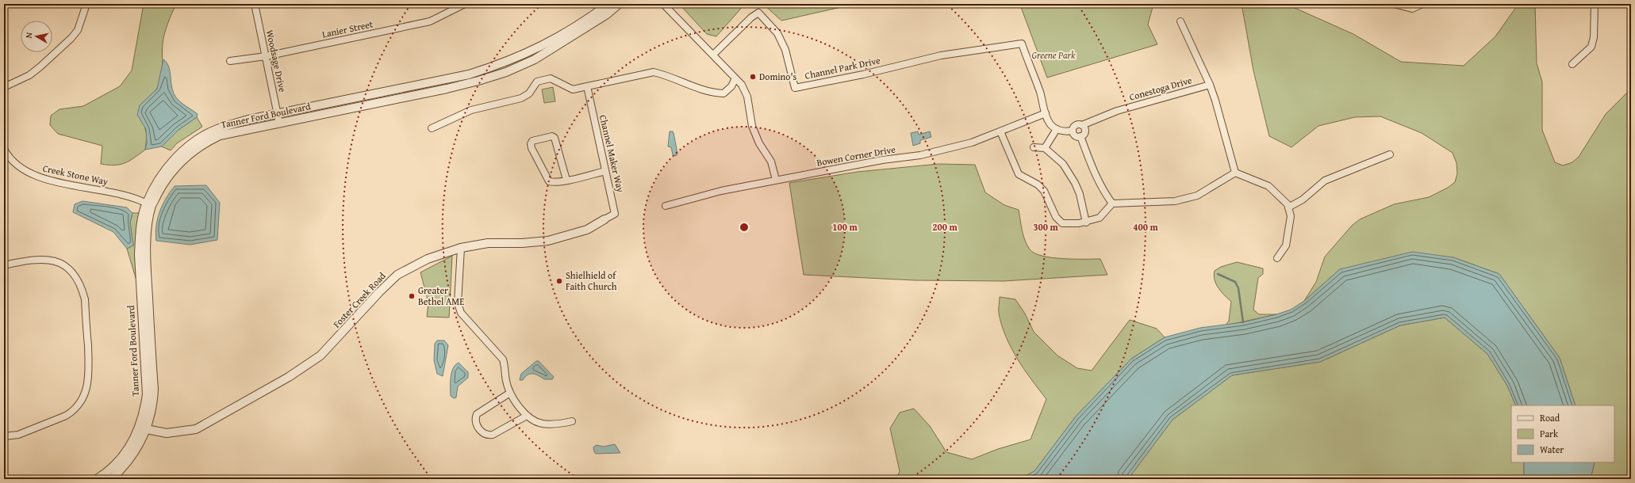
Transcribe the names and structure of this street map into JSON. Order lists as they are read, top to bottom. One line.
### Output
{"streets":{"street":["Lanier Street","Woodsage Drive","Channel Park Drive","Conestoga Drive","Tanner Ford Boulevard","Channel Maker Way","Bowen Corner Drive","Creek Stone Way","Foster Creek Road"]},"crossings":[["Lanier Street","Woodsage Drive"],["Woodsage Drive","Tanner Ford Boulevard"],["Channel Park Drive","Bowen Corner Drive"],["Tanner Ford Boulevard","Creek Stone Way"],["Tanner Ford Boulevard","Foster Creek Road"],["Channel Maker Way","Foster Creek Road"]],"parks":["Greene Park"],"places":["Domino's","Shielhield of Faith Church","Greater Bethel AME"],"legend":["Road","Park","Water"],"north":"left","rings":["100 m","200 m","300 m","400 m"]}
